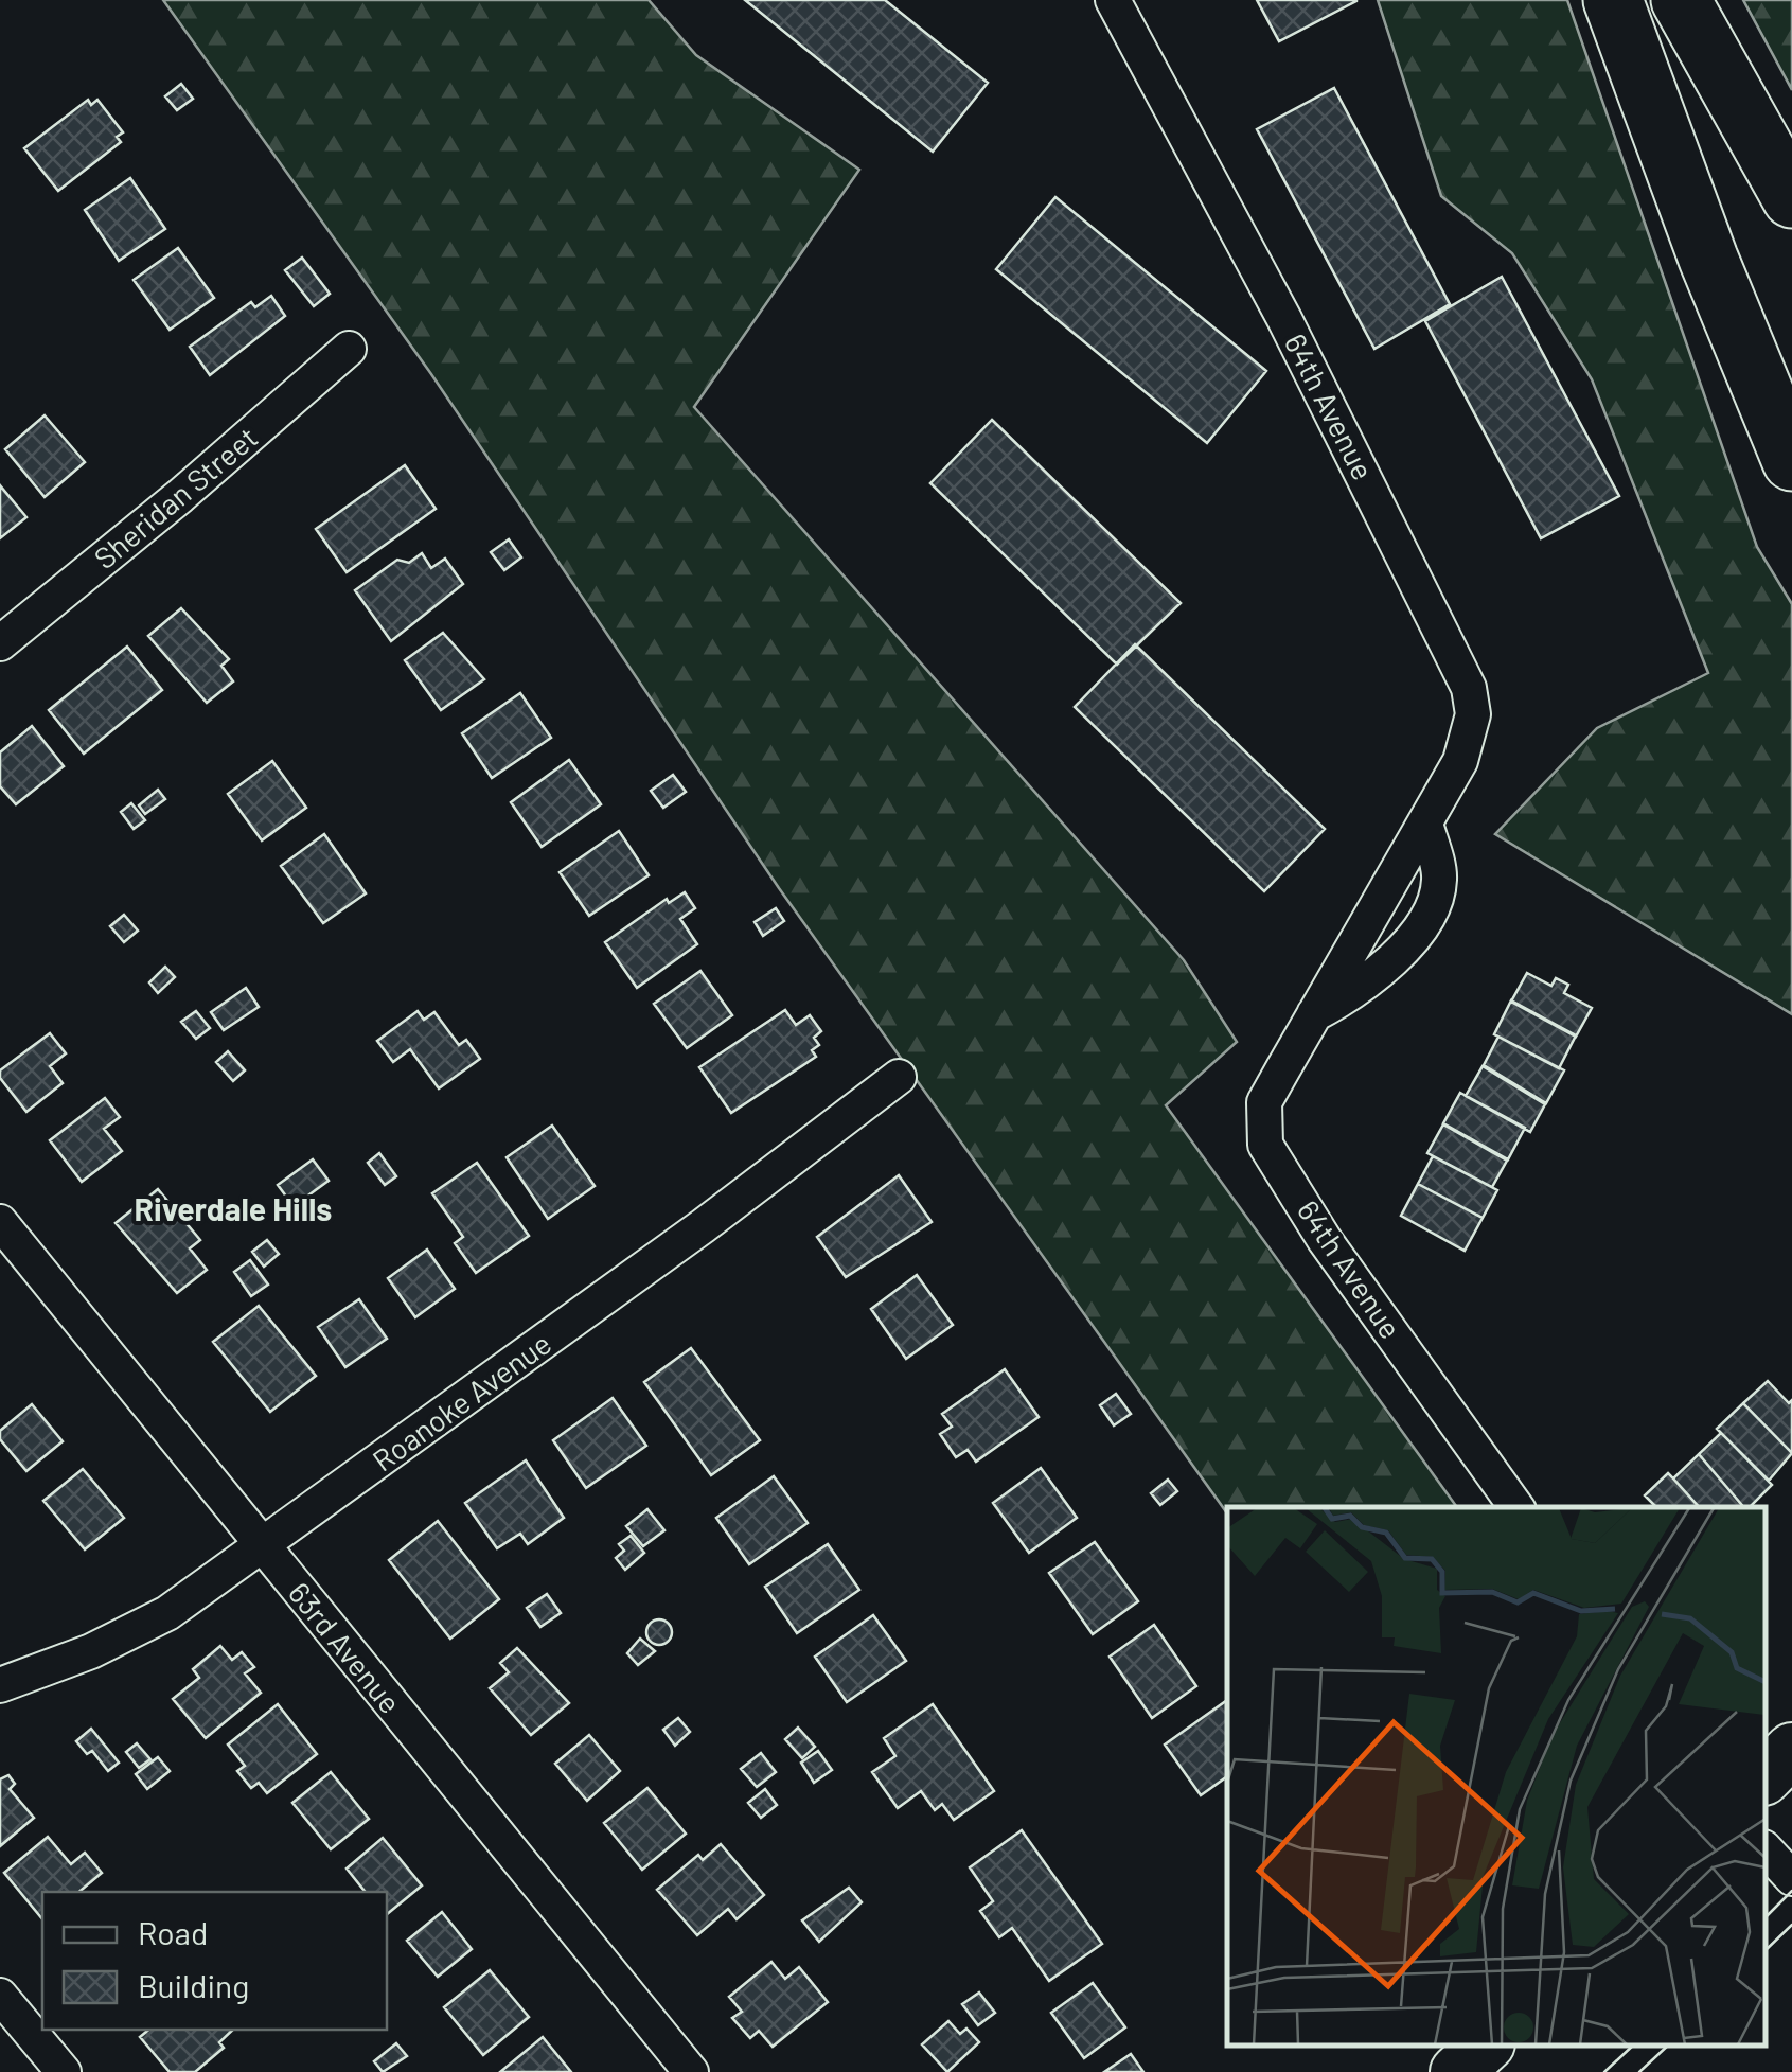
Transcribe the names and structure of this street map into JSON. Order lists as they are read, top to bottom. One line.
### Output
{"streets":{"street":["64th Avenue","Sheridan Street","Roanoke Avenue","63rd Avenue"]},"crossings":[["Roanoke Avenue","63rd Avenue"]],"districts":["Riverdale Hills"],"legend":["Road","Building"]}
